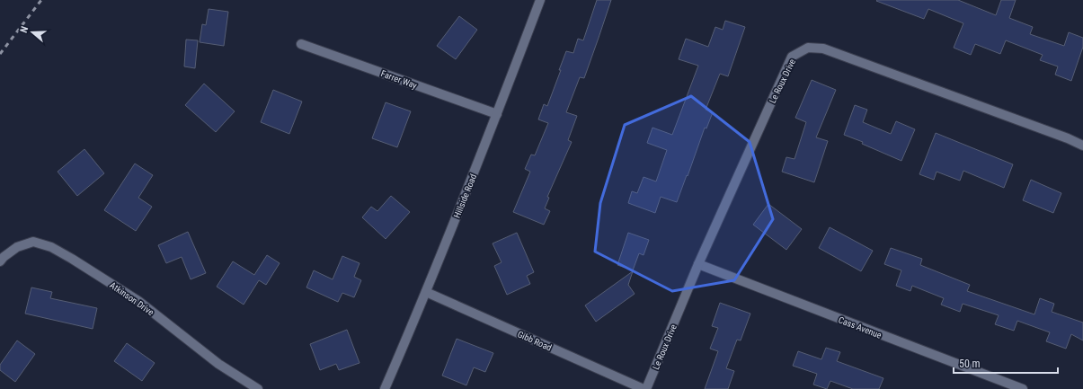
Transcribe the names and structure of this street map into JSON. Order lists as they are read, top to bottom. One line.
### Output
{"streets":{"street":["Farrer Way","Le Roux Drive","Hillside Road","Atkinson Drive","Cass Avenue","Gibb Road"]},"crossings":[["Farrer Way","Hillside Road"],["Le Roux Drive","Cass Avenue"],["Le Roux Drive","Gibb Road"],["Hillside Road","Gibb Road"]],"scale_bar":"50 m","north":"left"}
